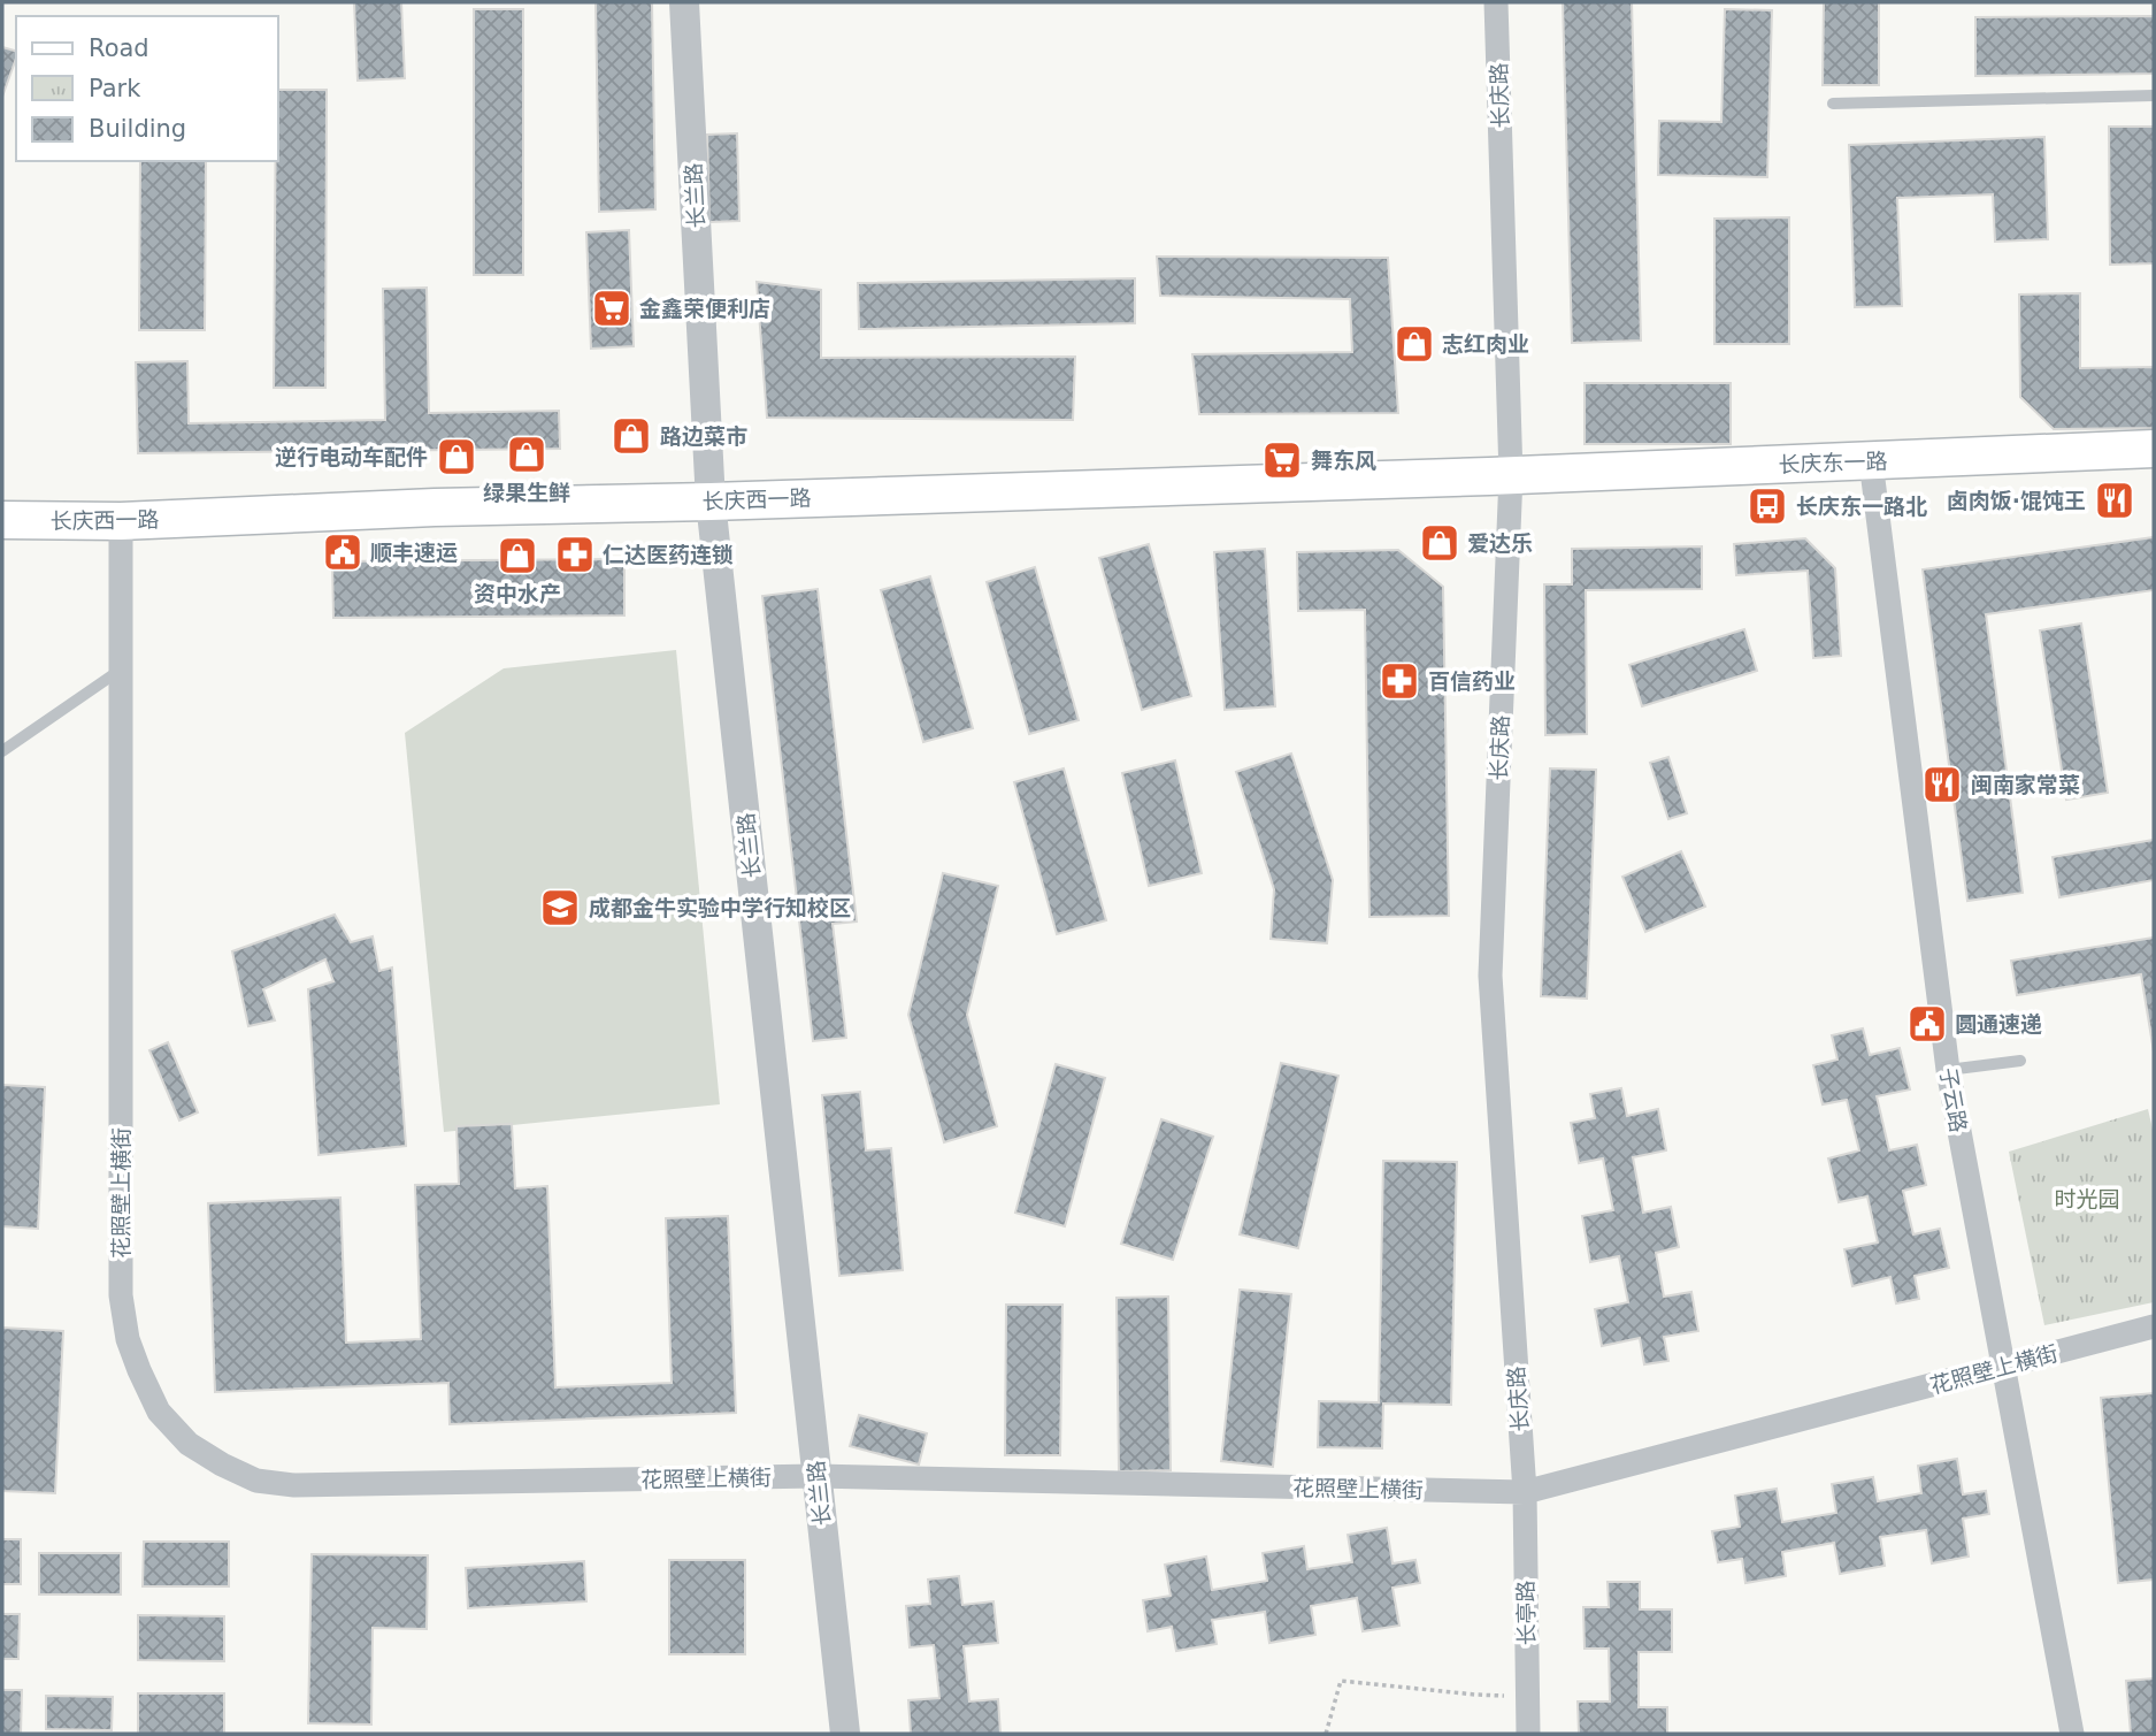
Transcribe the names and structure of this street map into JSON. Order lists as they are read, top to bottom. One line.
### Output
{"streets":{"main road":["长庆东一路","长庆西一路"],"street":["长庆路","长兰路","子云路","花照壁上横街","长亭路"]},"crossings":[["长庆路","长庆东一路"],["长庆路","长庆西一路"],["长庆路","花照壁上横街"],["长庆路","长亭路"],["长兰路","长庆西一路"],["长兰路","花照壁上横街"],["长庆东一路","长庆西一路"],["长庆东一路","子云路"],["长庆西一路","花照壁上横街"],["子云路","花照壁上横街"],["花照壁上横街","长亭路"]],"parks":["时光园"],"places":{"supermarket":["金鑫荣便利店","舞东风"],"shop":["志红肉业","路边菜市","绿果生鲜","逆行电动车配件","爱达乐","资中水产"],"restaurant":["卤肉饭·馄饨王","闽南家常菜"],"bus stop":["长庆东一路北"],"public building":["顺丰速运","圆通速递"],"pharmacy":["仁达医药连锁","百信药业"],"school or university":["成都金牛实验中学行知校区"]},"legend":["Road","Park","Building"]}
